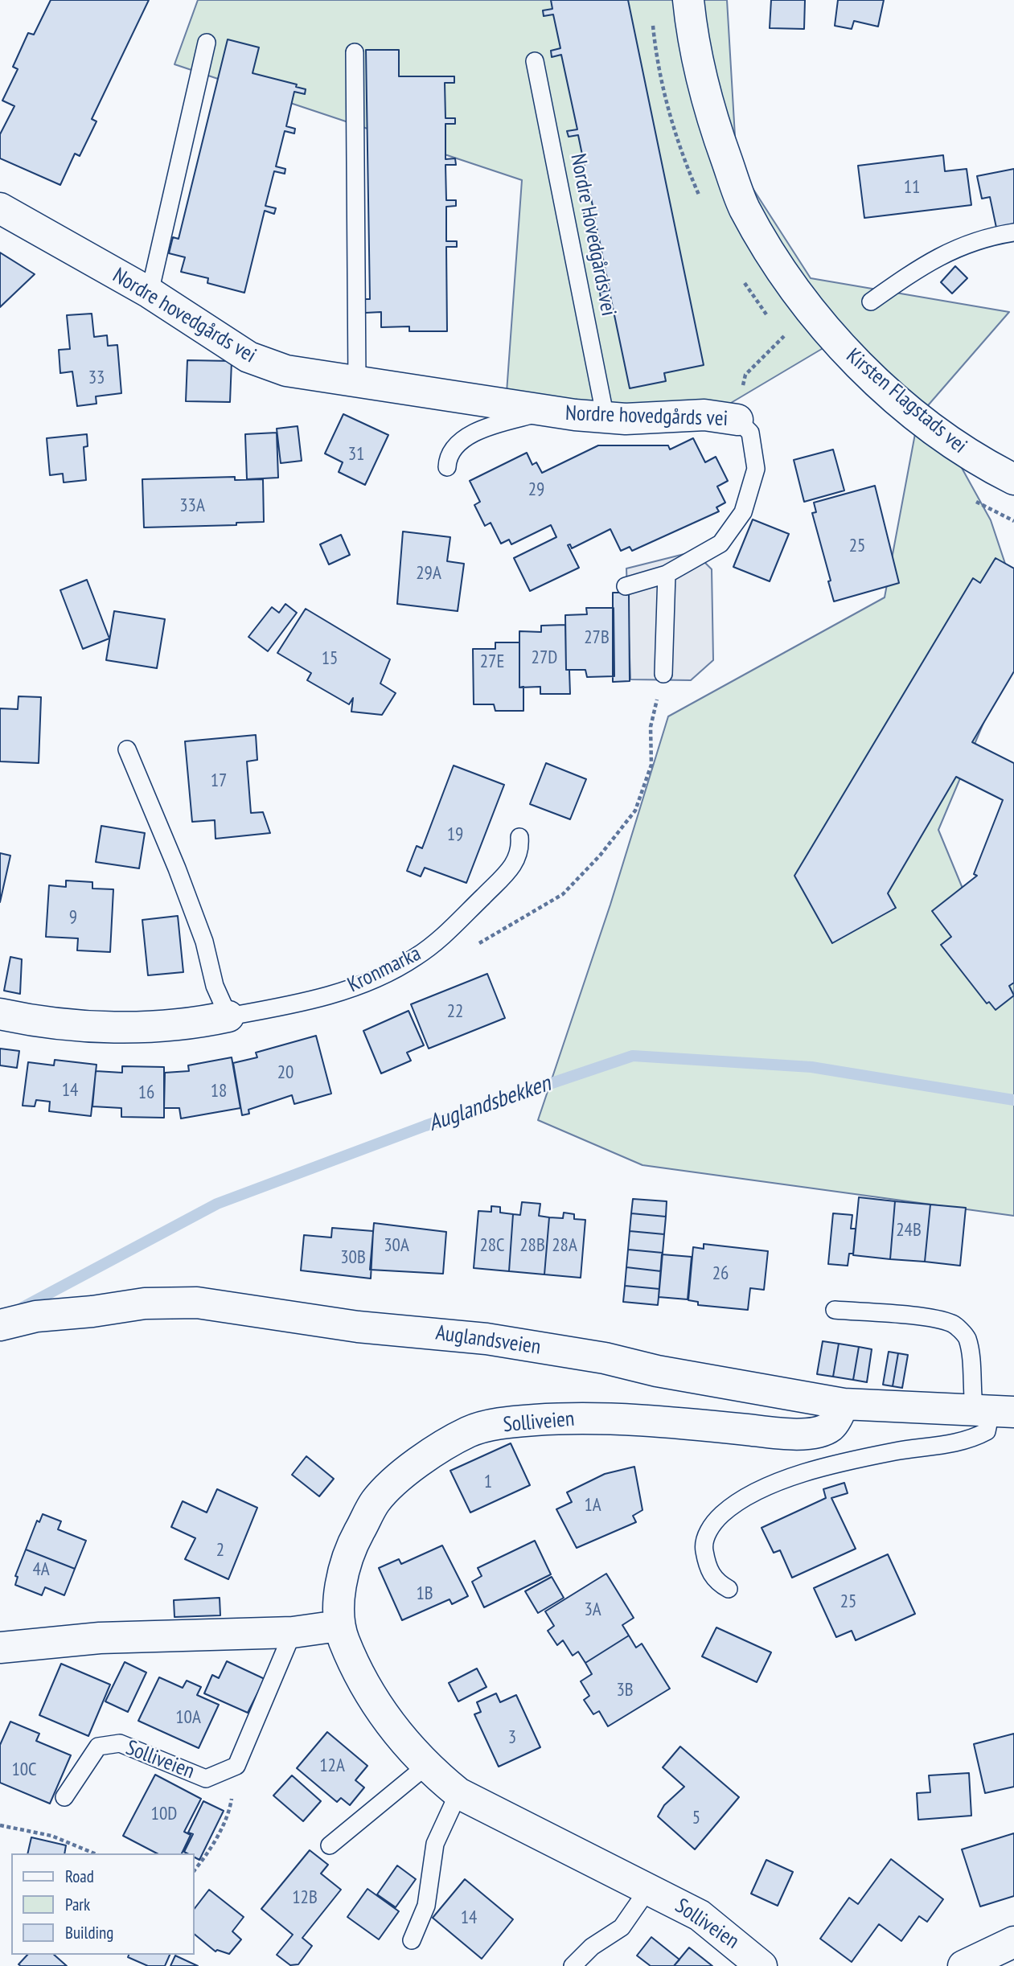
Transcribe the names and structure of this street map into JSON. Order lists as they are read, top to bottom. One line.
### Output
{"streets":{"street":["Nordre hovedgårds vei","Kirsten Flagstads vei","Kronmarka","Auglandsveien","Solliveien"],"lane":["Nordre Hovedgårds vei"]},"crossings":[["Nordre Hovedgårds vei","Nordre hovedgårds vei"],["Auglandsveien","Solliveien"]],"water":["Auglandsbekken"],"house_numbers":["11","33","31","29","33A","25","29A","27B","27D","15","27E","17","19","9","22","20","14","18","16","24B","30A","28C","28B","28A","30B","26","1","1A","2","4A","1B","25","3A","3B","10A","3","12A","10C","10D","5","12B","14"],"legend":["Road","Park","Building"]}
